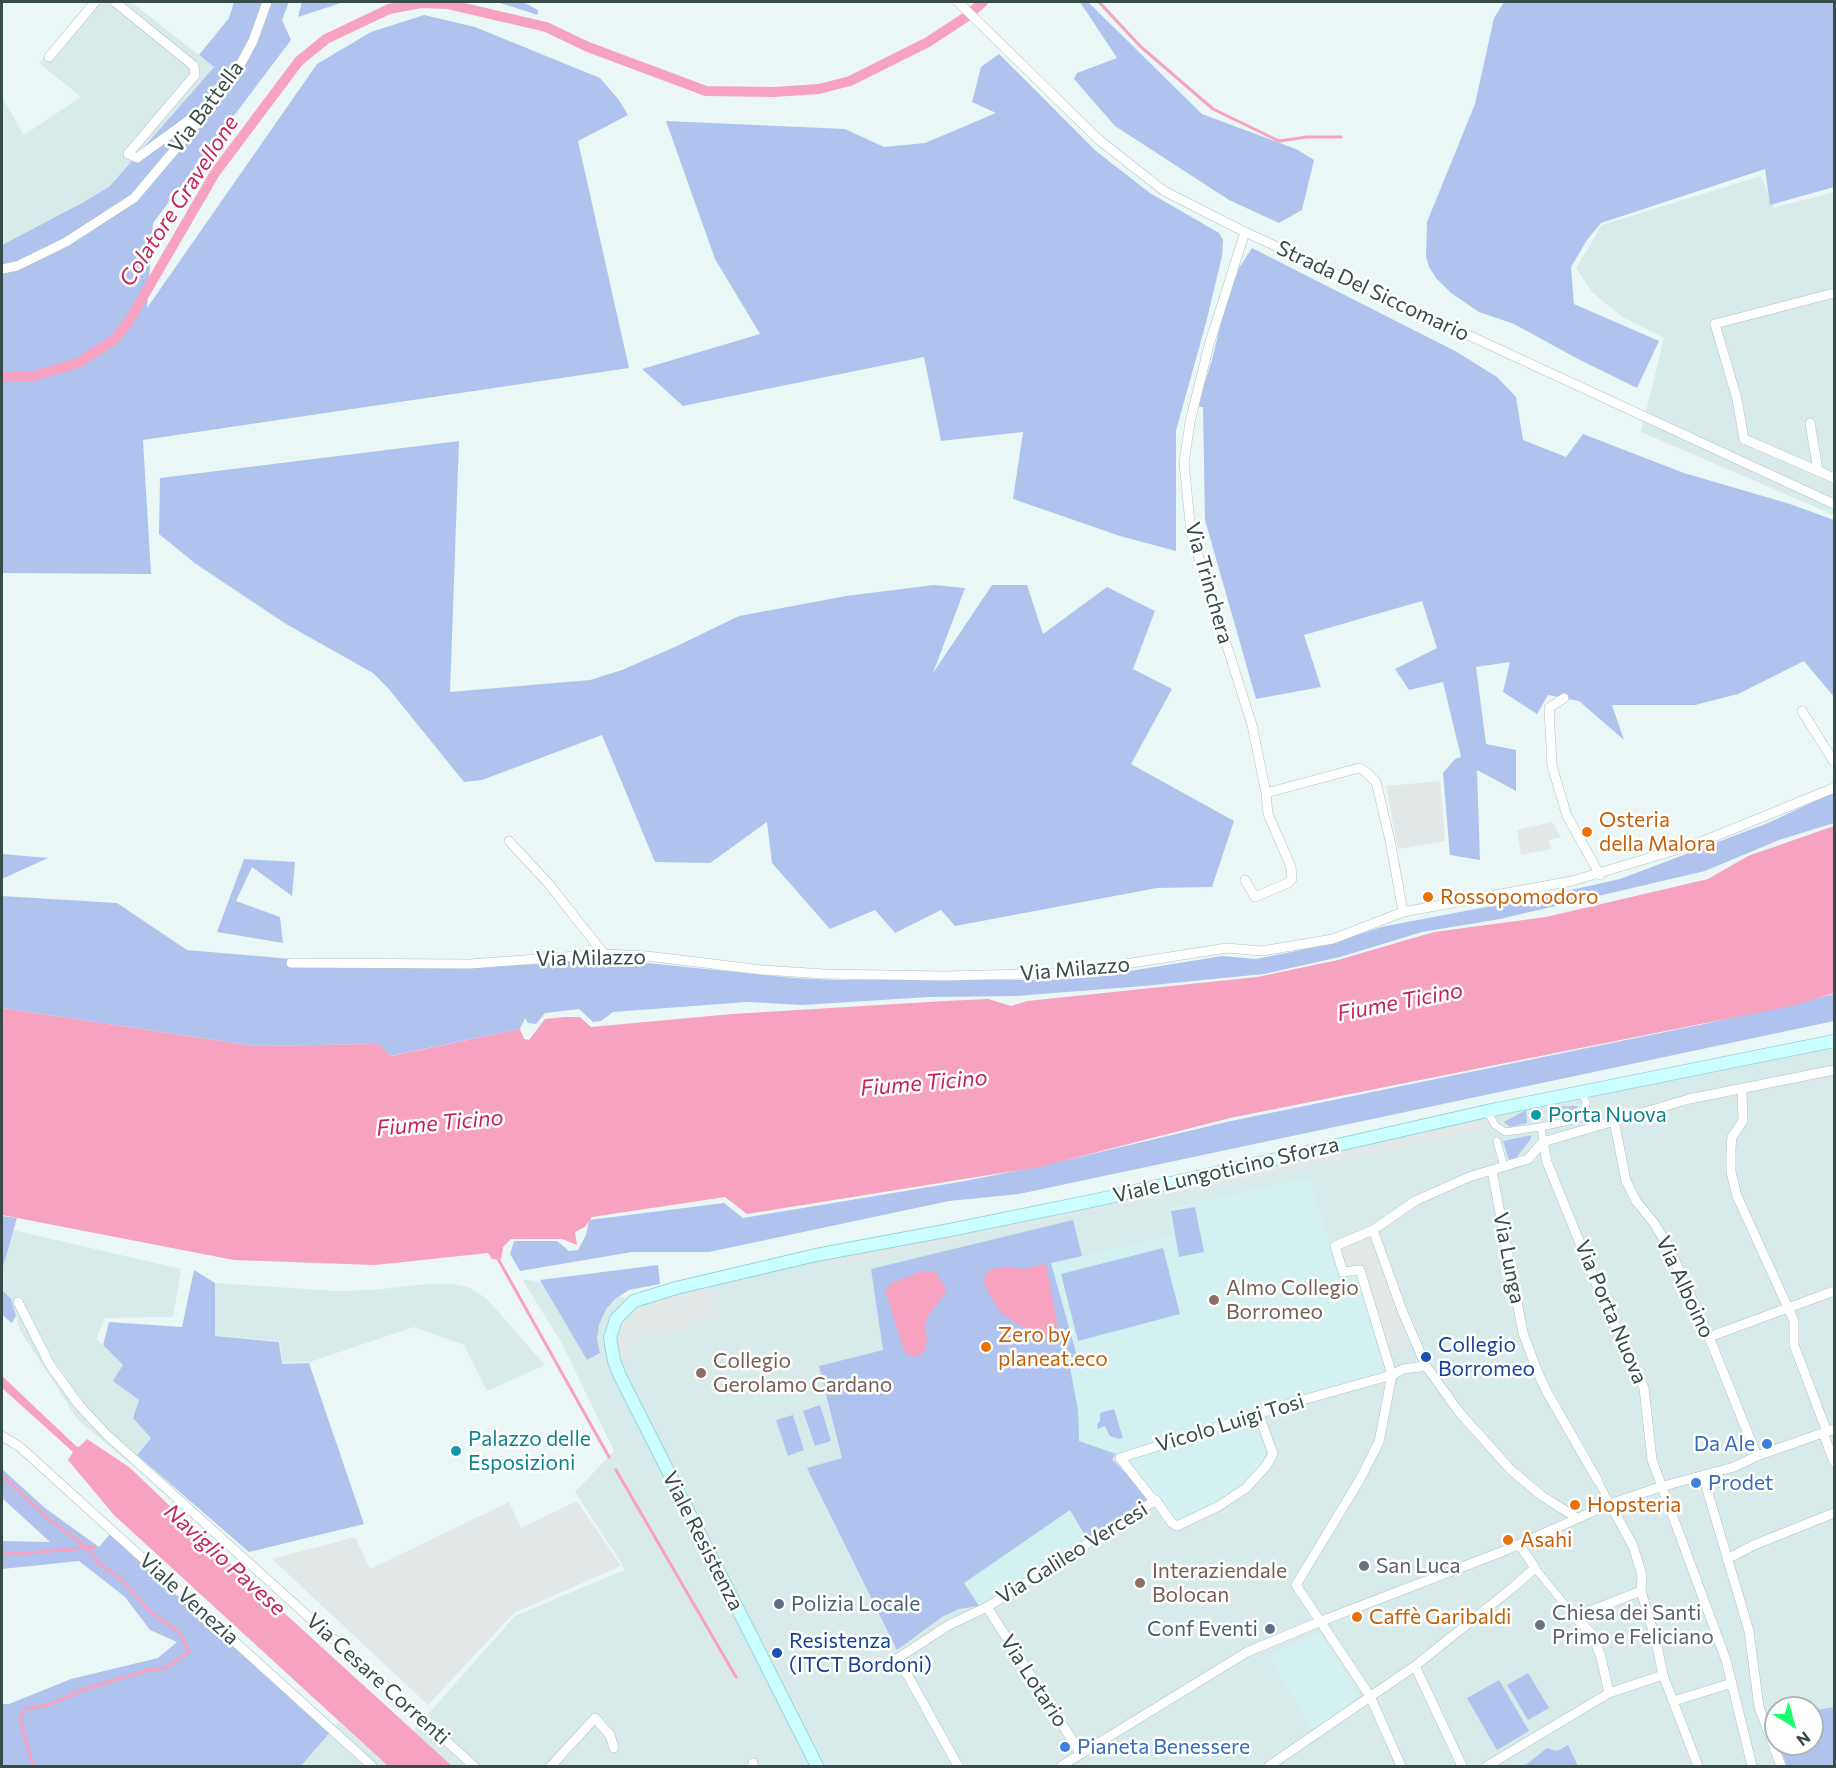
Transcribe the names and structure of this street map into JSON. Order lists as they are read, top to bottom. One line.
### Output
{"streets":{"main road":["Viale Lungoticino Sforza","Viale Resistenza"],"street":["Via Battella","Strada Del Siccomario","Via Trinchera","Via Milazzo","Via Lunga","Via Alboino","Via Porta Nuova","Vicolo Luigi Tosi","Via Galileo Vercesi","Viale Venezia","Via Cesare Correnti","Via Lotario"]},"crossings":[["Strada Del Siccomario","Via Trinchera"],["Viale Lungoticino Sforza","Viale Resistenza"],["Vicolo Luigi Tosi","Via Galileo Vercesi"],["Via Galileo Vercesi","Via Lotario"]],"water":["Colatore Gravellone","Fiume Ticino","Naviglio Pavese"],"places":["Osteria della Malora","Rossopomodoro","Porta Nuova","Almo Collegio Borromeo","Zero by planeat.eco","Collegio Borromeo","Collegio Gerolamo Cardano","Da Ale","Palazzo delle Esposizioni","Prodet","Hopsteria","Asahi","San Luca","Interaziendale Bolocan","Polizia Locale","Caffè Garibaldi","Chiesa dei Santi Primo e Feliciano","Conf Eventi","Resistenza (ITCT Bordoni)","Pianeta Benessere"],"north":"bottom right"}
